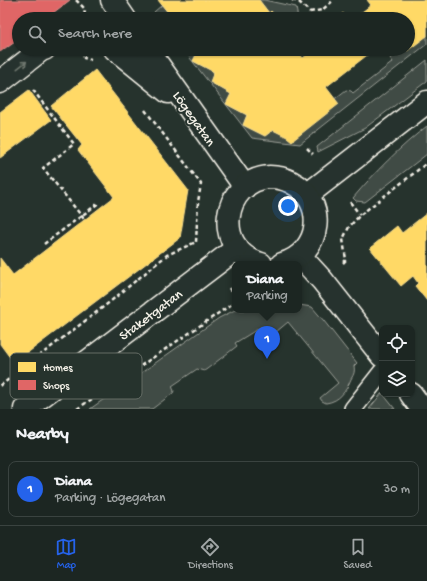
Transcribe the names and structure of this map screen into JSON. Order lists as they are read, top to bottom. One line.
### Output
{"streets":{"street":["Lögegatan","Staketgatan"]},"legend":["Homes","Shops"],"page":{"search":"Search here","popup":["Diana","Parking"],"pins":"1","heading":"Nearby","list":[{"mark":"1","name":"Diana","note":"Parking · Lögegatan","value":"30 m"}],"nav":["Map","Directions","Saved"]}}
